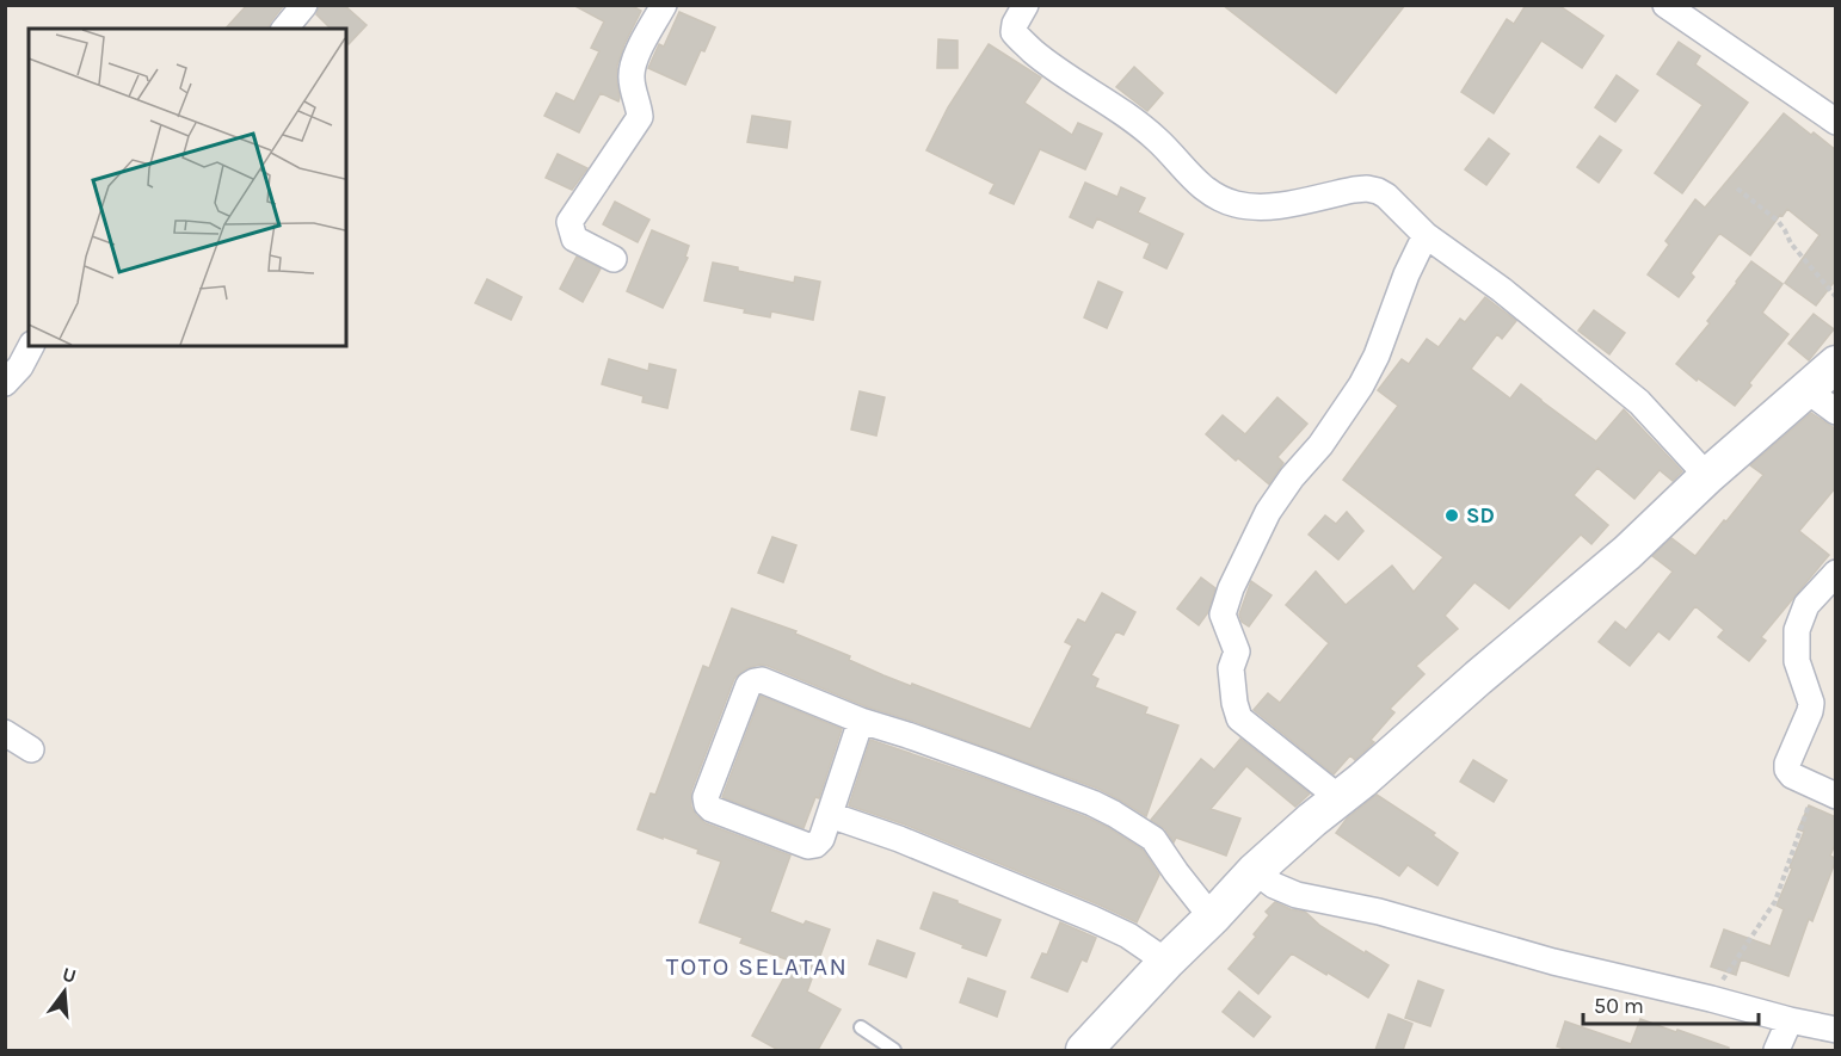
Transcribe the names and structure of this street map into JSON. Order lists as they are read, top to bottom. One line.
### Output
{"districts":["TOTO SELATAN"],"places":["SD"],"scale_bar":"50 m","north":"top"}
